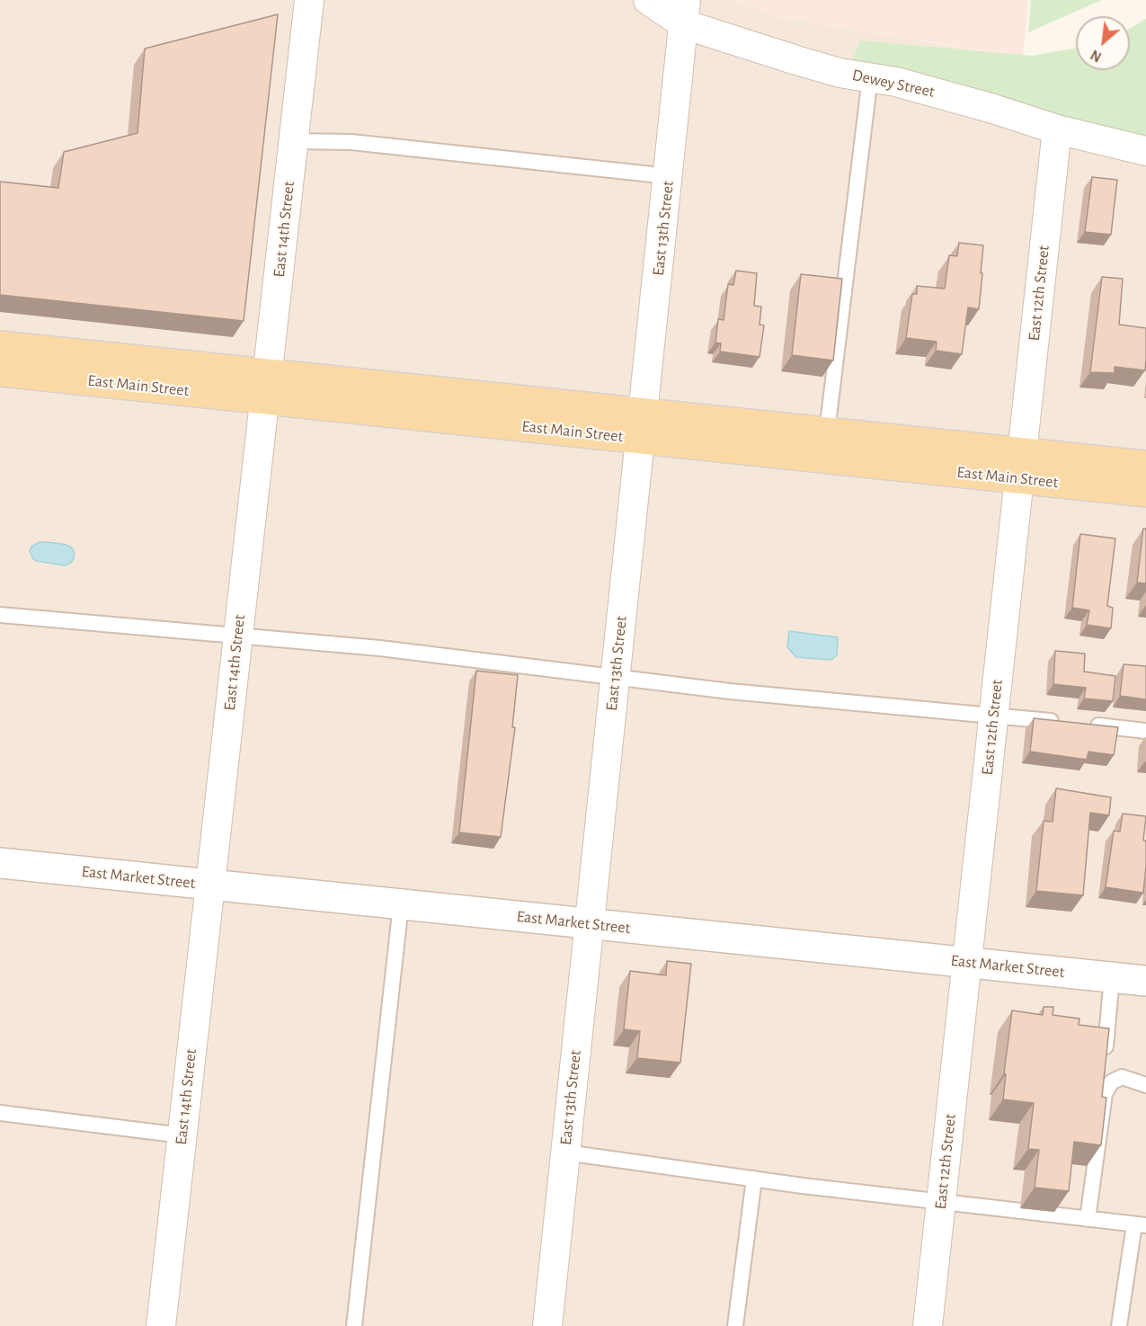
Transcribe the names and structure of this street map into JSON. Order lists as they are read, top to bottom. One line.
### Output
{"streets":{"main road":["East Main Street"],"street":["Dewey Street","East 13th Street","East 14th Street","East 12th Street","East Market Street"]},"crossings":[["Dewey Street","East 13th Street"],["Dewey Street","East 12th Street"],["East 13th Street","East Main Street"],["East 13th Street","East Market Street"],["East 14th Street","East Main Street"],["East 14th Street","East Market Street"],["East 12th Street","East Main Street"],["East 12th Street","East Market Street"]],"north":"bottom left"}
